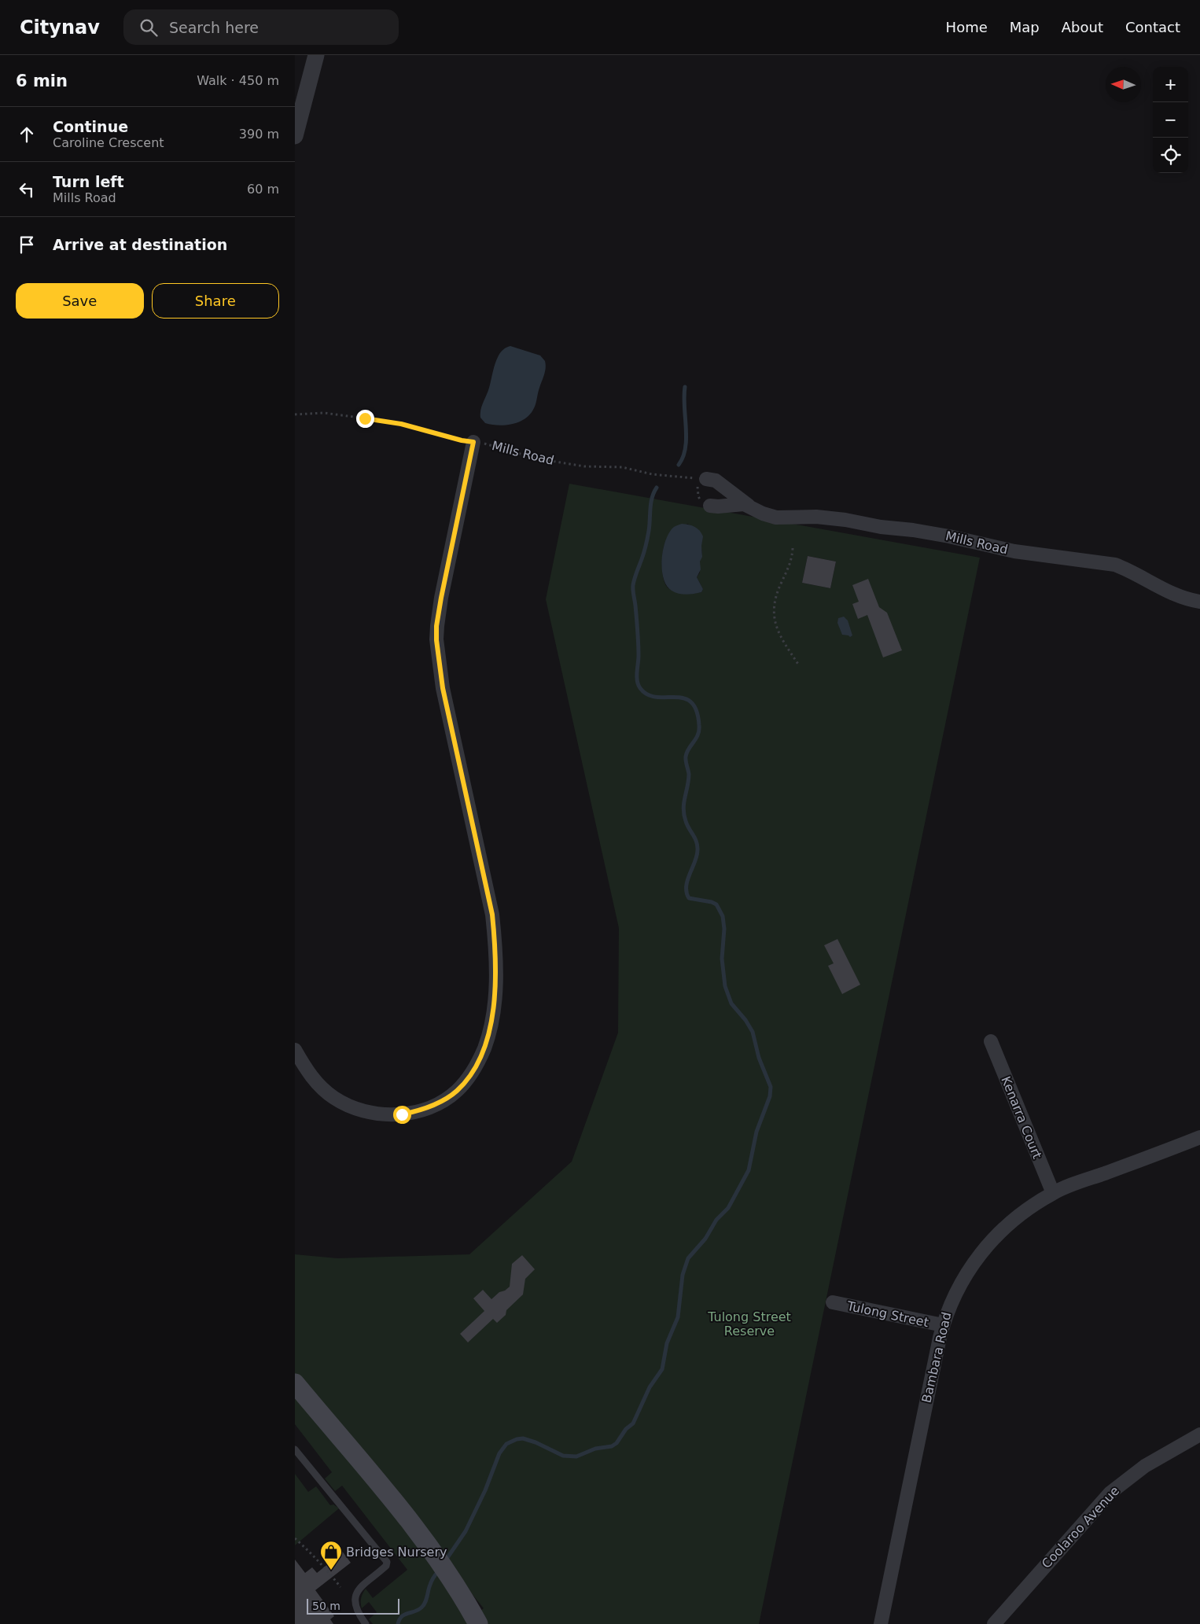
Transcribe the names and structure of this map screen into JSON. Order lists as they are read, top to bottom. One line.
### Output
{"streets":{"street":["Mills Road","Kenarra Court","Tulong Street","Bambara Road","Coolaroo Avenue"]},"crossings":[["Kenarra Court","Bambara Road"],["Tulong Street","Bambara Road"]],"parks":["Tulong Street Reserve"],"places":{"shop":["Bridges Nursery"]},"scale_bar":"50 m","north":"left","page":{"header":"Citynav","search":"Search here","nav":["Home","Map","About","Contact"],"heading":["6 min","Walk · 450 m"],"map_buttons":["+","−"],"list":[["Continue","Caroline Crescent","390 m"],["Turn left","Mills Road","60 m"],"Arrive at destination"],"buttons":["Save","Share"],"scale":"50 m"}}
